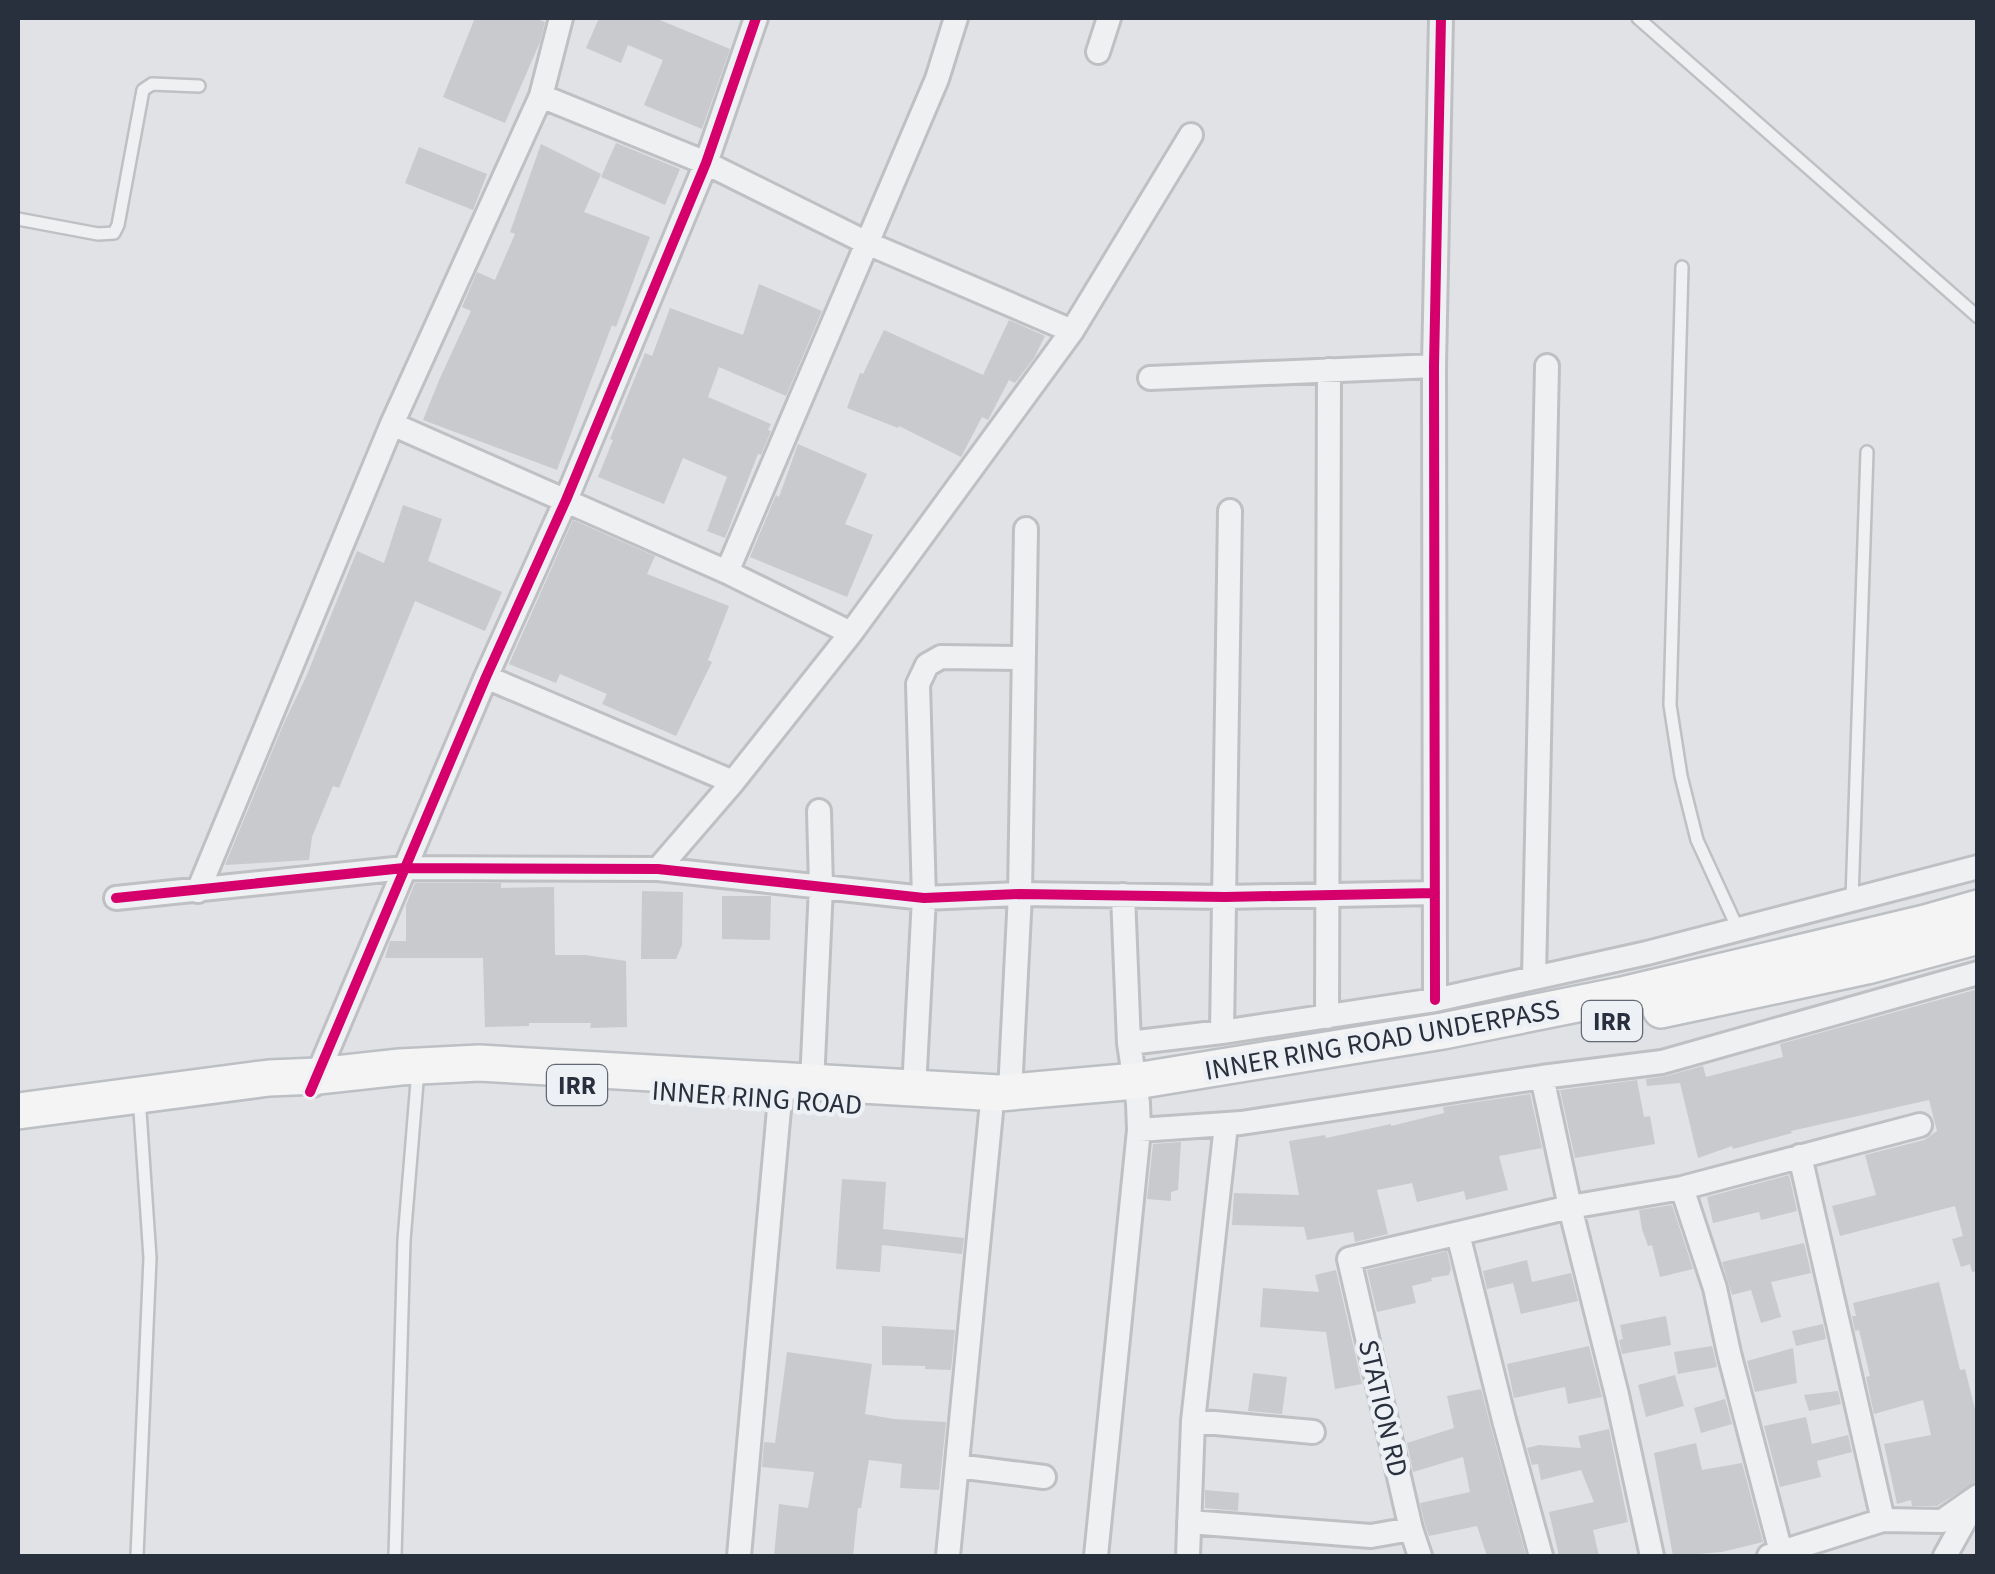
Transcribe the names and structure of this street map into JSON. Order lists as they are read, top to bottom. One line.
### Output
{"streets":{"main road":["IRR","INNER RING ROAD UNDERPASS","INNER RING ROAD"],"street":["STATION RD"]},"crossings":[["INNER RING ROAD UNDERPASS","INNER RING ROAD"]]}
